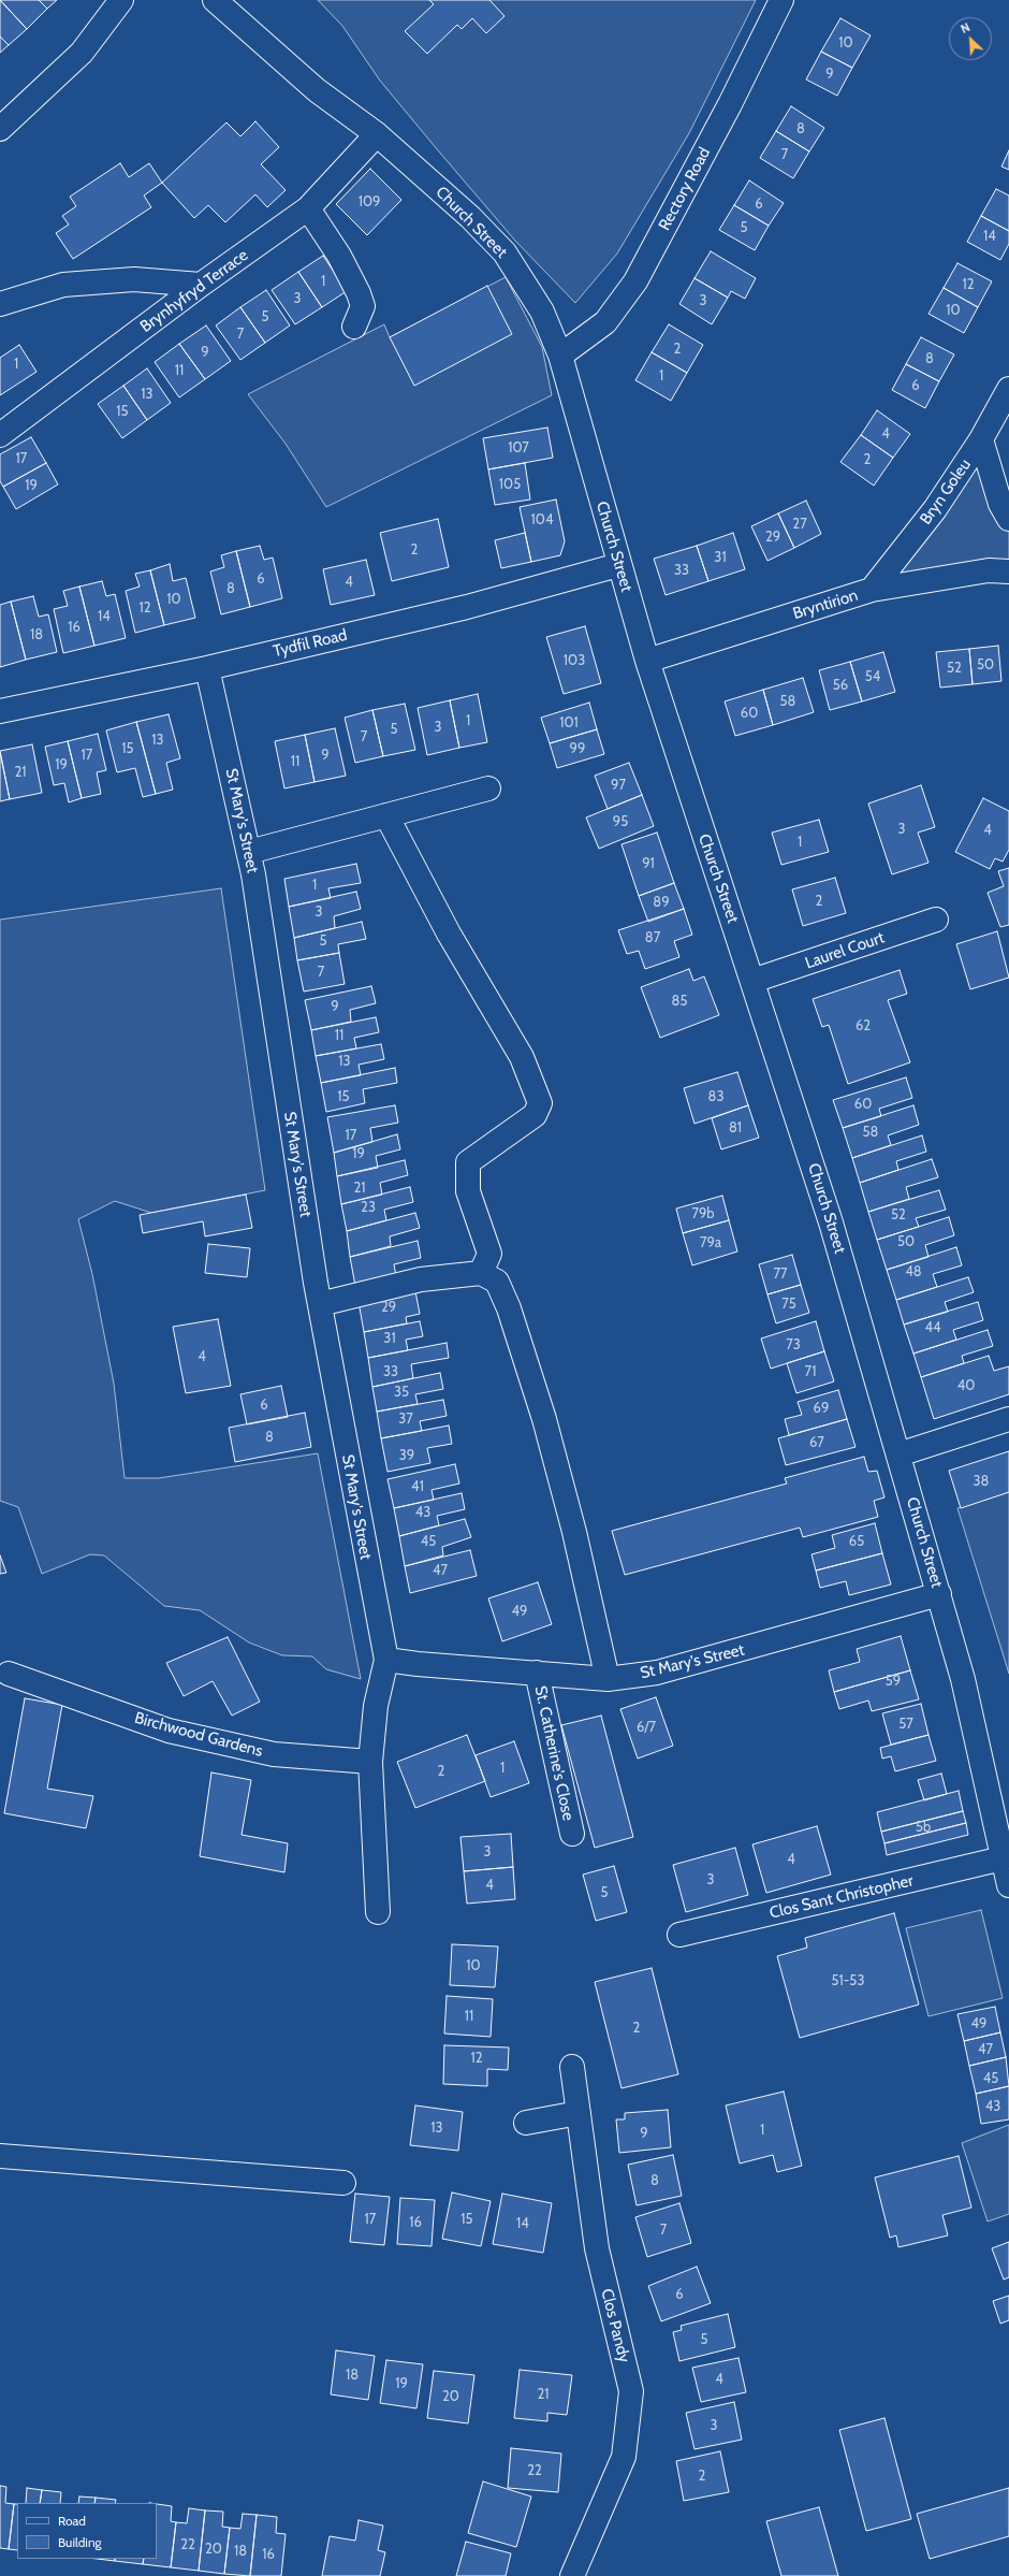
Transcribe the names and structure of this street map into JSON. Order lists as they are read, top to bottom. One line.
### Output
{"streets":{"street":["Rectory Road","Church Street","Brynhyfryd Terrace","Bryn Goleu","Bryntirion","Tydfil Road","St Mary's Street","Laurel Court","Birchwood Gardens","St. Catherine's Close","Clos Sant Christopher","Clos Pandy"]},"crossings":[["Rectory Road","Church Street"],["Church Street","Brynhyfryd Terrace"],["Church Street","Bryntirion"],["Church Street","Tydfil Road"],["Church Street","St Mary's Street"],["Church Street","Laurel Court"],["Church Street","Clos Sant Christopher"],["Bryn Goleu","Bryntirion"],["Tydfil Road","St Mary's Street"],["St Mary's Street","Birchwood Gardens"],["St Mary's Street","St. Catherine's Close"]],"house_numbers":["10","9","8","7","109","6","5","14","1","12","3","3","10","5","7","2","9","8","1","11","1","6","13","15","4","107","17","2","105","19","104","27","29","2","31","33","6","4","8","10","12","14","16","18","103","50","52","54","56","58","60","1","101","3","5","7","13","15","99","17","9","11","19","21","97","95","3","4","1","91","1","2","89","3","87","5","7","85","9","62","11","13","15","83","60","81","58","17","19","21","23","79b","52","50","79a","48","77","75","29","44","31","73","4","33","71","40","35","6","69","37","8","67","39","38","41","43","45","65","47","49","59","57","6/7","1","2","5b","3","4","3","4","5","10","51-53","11","49","2","47","12","45","43","13","1","9","8","17","15","16","14","7","6","5","18","4","19","21","20","3","22","2","22","20","18","16"],"legend":["Road","Building"],"north":"top left"}
